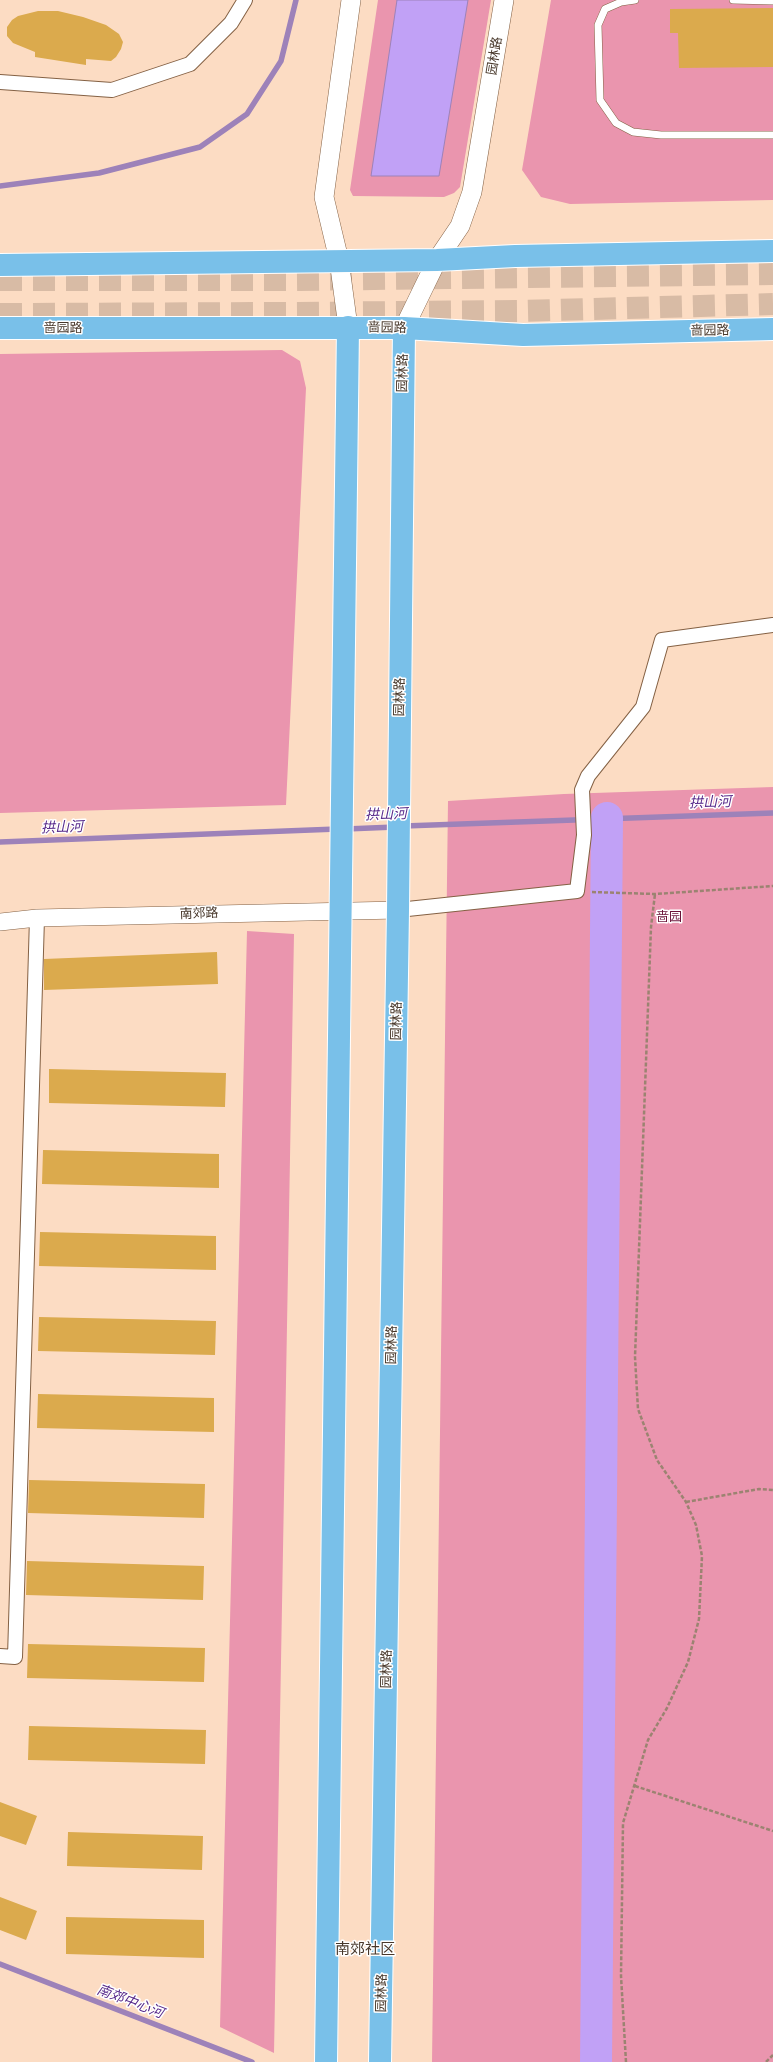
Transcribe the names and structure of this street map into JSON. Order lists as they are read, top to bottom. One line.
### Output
{"streets":{"main road":["园林路","啬园路"],"street":["南郊路"]},"crossings":[["园林路","啬园路"],["园林路","南郊路"]],"districts":["南郊社区"],"water":["拱山河","南郊中心河"],"parks":["啬园"]}
